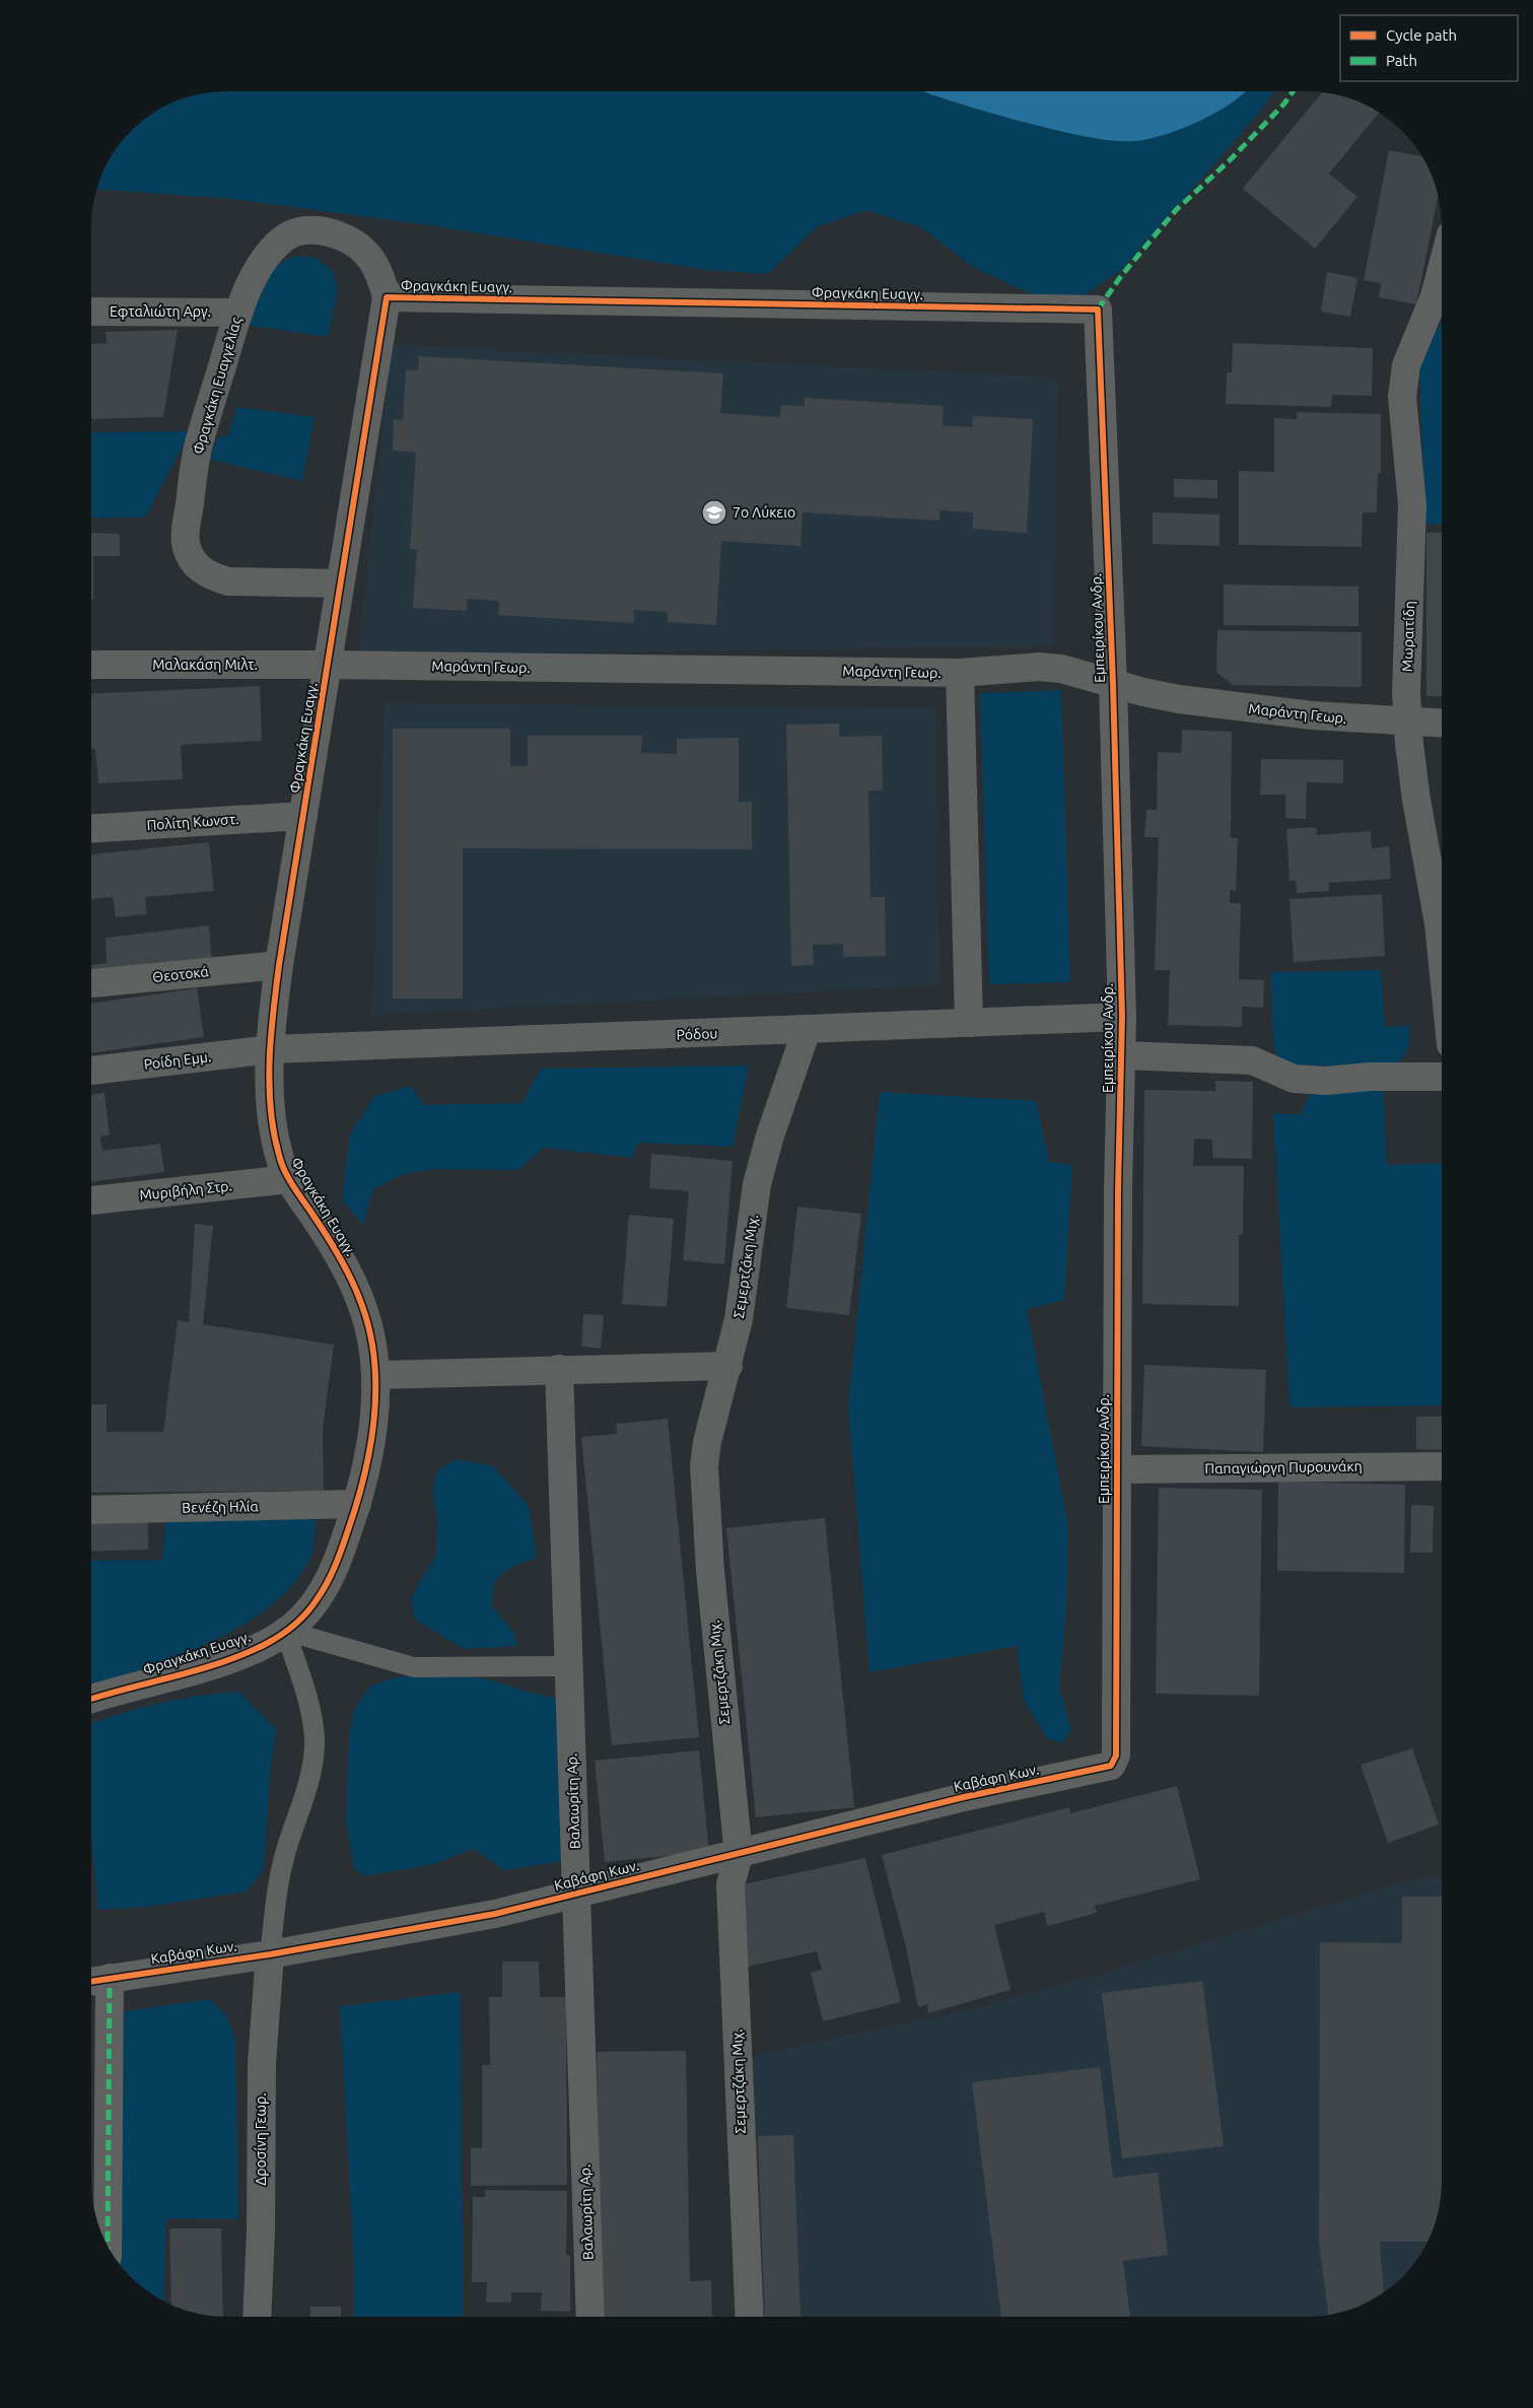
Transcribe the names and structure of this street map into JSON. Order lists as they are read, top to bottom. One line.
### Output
{"streets":{"street":["Φραγκάκη Ευαγγ.","Εφταλιώτη Αργ.","Φραγκάκη Ευαγγελίας","Εμπειρίκου Ανδρ.","Μωραιτίδη","Μαλακάση Μιλτ.","Μαράντη Γεωρ.","Πολίτη Κωνστ.","Θεοτοκά","Ρόδου","Ροίδη Εμμ.","Μυριβήλη Στρ.","Σεμερτζάκη Μιχ.","Παπαγιώργη Πυρουνάκη","Βενέζη Ηλία","Καβάφη Κων.","Βαλαωρίτη Αρ.","Δροσίνη Γεωρ."]},"crossings":[["Φραγκάκη Ευαγγ.","Φραγκάκη Ευαγγελίας"],["Φραγκάκη Ευαγγ.","Εμπειρίκου Ανδρ."],["Φραγκάκη Ευαγγ.","Μαλακάση Μιλτ."],["Φραγκάκη Ευαγγ.","Μαράντη Γεωρ."],["Φραγκάκη Ευαγγ.","Πολίτη Κωνστ."],["Φραγκάκη Ευαγγ.","Θεοτοκά"],["Φραγκάκη Ευαγγ.","Ρόδου"],["Φραγκάκη Ευαγγ.","Ροίδη Εμμ."],["Φραγκάκη Ευαγγ.","Μυριβήλη Στρ."],["Φραγκάκη Ευαγγ.","Βενέζη Ηλία"],["Εφταλιώτη Αργ.","Φραγκάκη Ευαγγελίας"],["Εμπειρίκου Ανδρ.","Μαράντη Γεωρ."],["Εμπειρίκου Ανδρ.","Ρόδου"],["Εμπειρίκου Ανδρ.","Παπαγιώργη Πυρουνάκη"],["Εμπειρίκου Ανδρ.","Καβάφη Κων."],["Μωραιτίδη","Μαράντη Γεωρ."],["Μαλακάση Μιλτ.","Μαράντη Γεωρ."],["Ρόδου","Ροίδη Εμμ."],["Ρόδου","Σεμερτζάκη Μιχ."],["Σεμερτζάκη Μιχ.","Καβάφη Κων."],["Καβάφη Κων.","Βαλαωρίτη Αρ."],["Καβάφη Κων.","Δροσίνη Γεωρ."]],"places":{"school or university":["7o Λύκειο"]},"legend":["Cycle path","Path"]}
